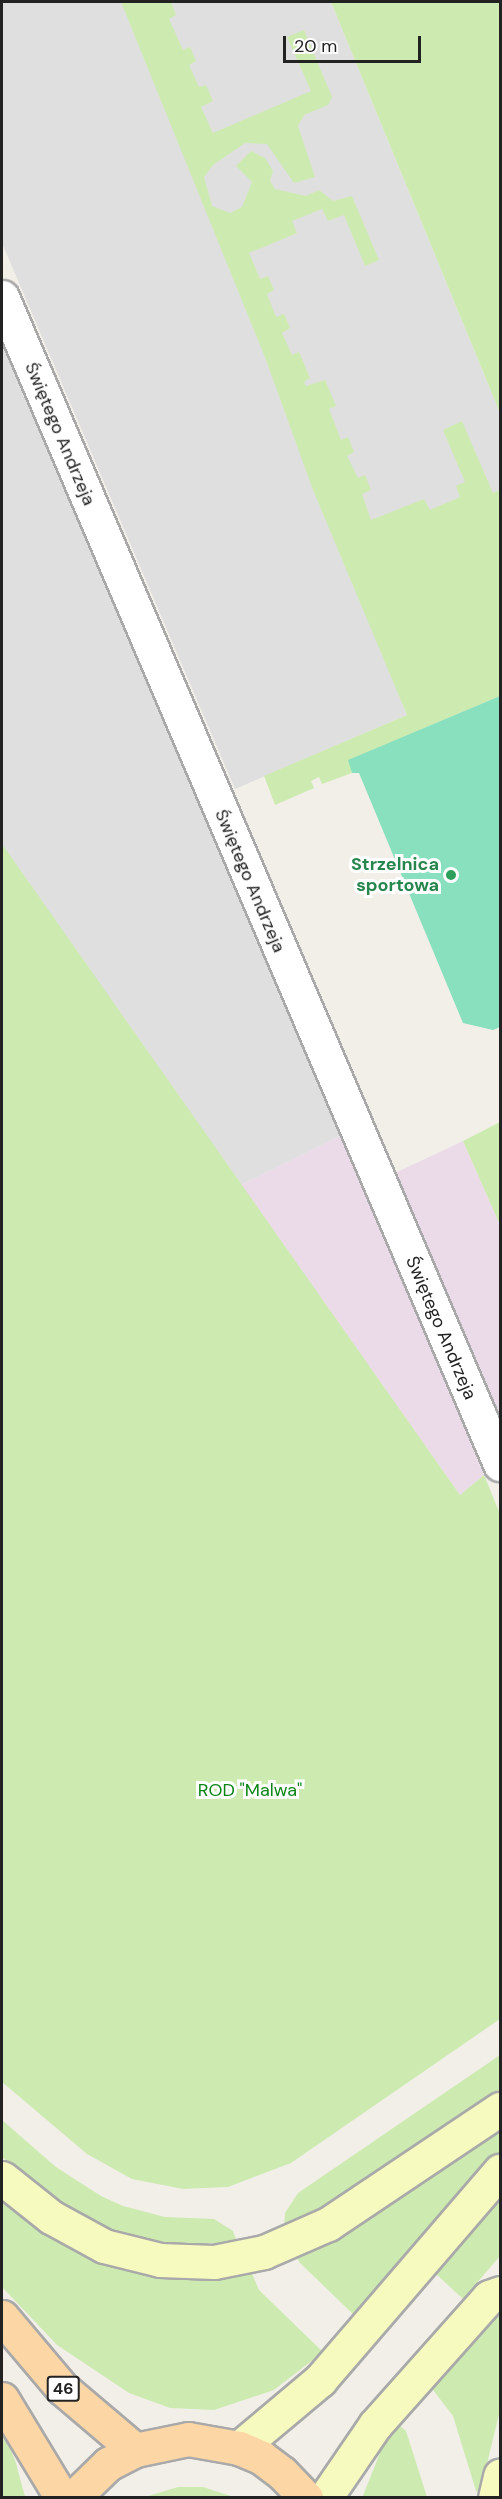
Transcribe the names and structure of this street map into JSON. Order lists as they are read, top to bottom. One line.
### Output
{"streets":{"main road":["46"],"street":["Świętego Andrzeja"]},"parks":["ROD \"Malwa\""],"places":["Strzelnica sportowa"],"scale_bar":"20 m"}
